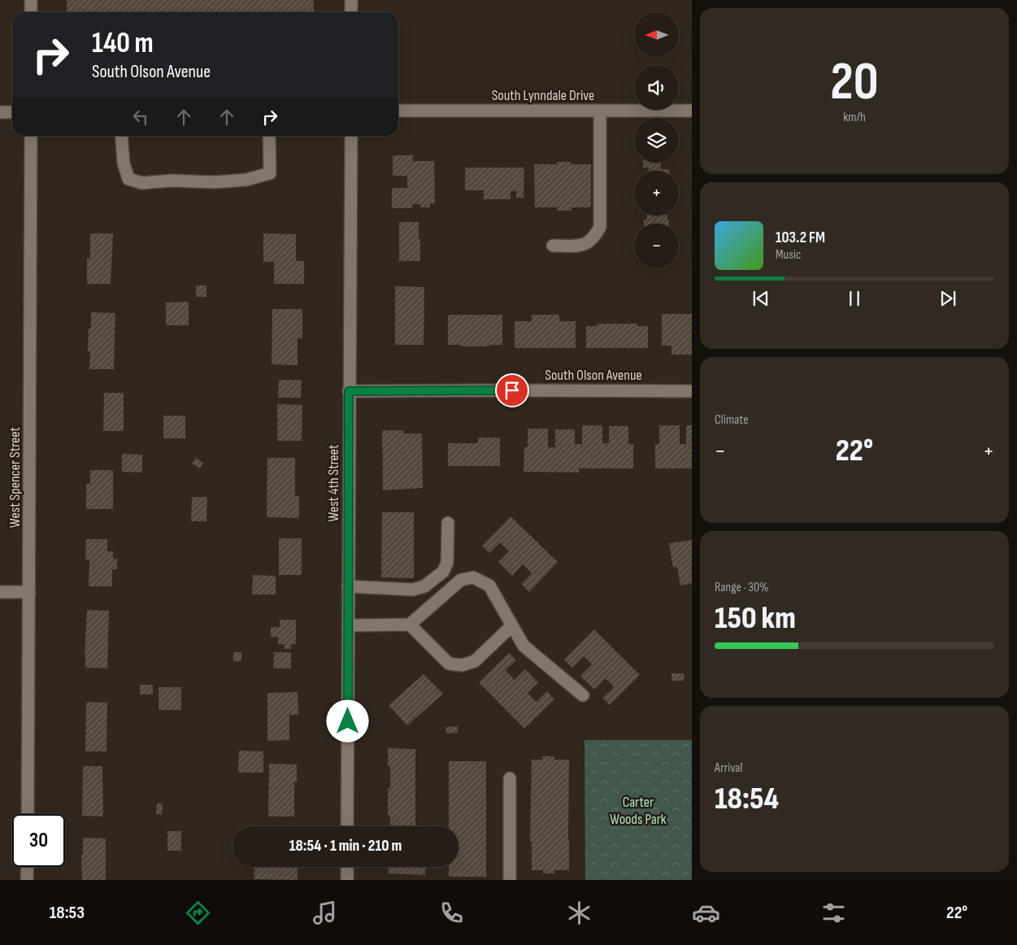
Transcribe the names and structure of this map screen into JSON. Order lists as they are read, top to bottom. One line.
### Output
{"streets":{"street":["South Lynndale Drive","South Olson Avenue","West Spencer Street","West 4th Street"]},"crossings":[["South Olson Avenue","West 4th Street"]],"parks":["Carter Woods Park"],"north":"left","page":{"tile":[["20","km/h"],"Climate",["Range · 30%","150 km"],["Arrival","18:54"]],"map_buttons":["+","−"],"turn":["140 m","South Olson Avenue"],"song":["103.2 FM","Music"],"heat":["−","22°","+"],"limit":"30","trip":"18:54 · 1 min · 210 m","tabs":["18:53","22°"]}}
